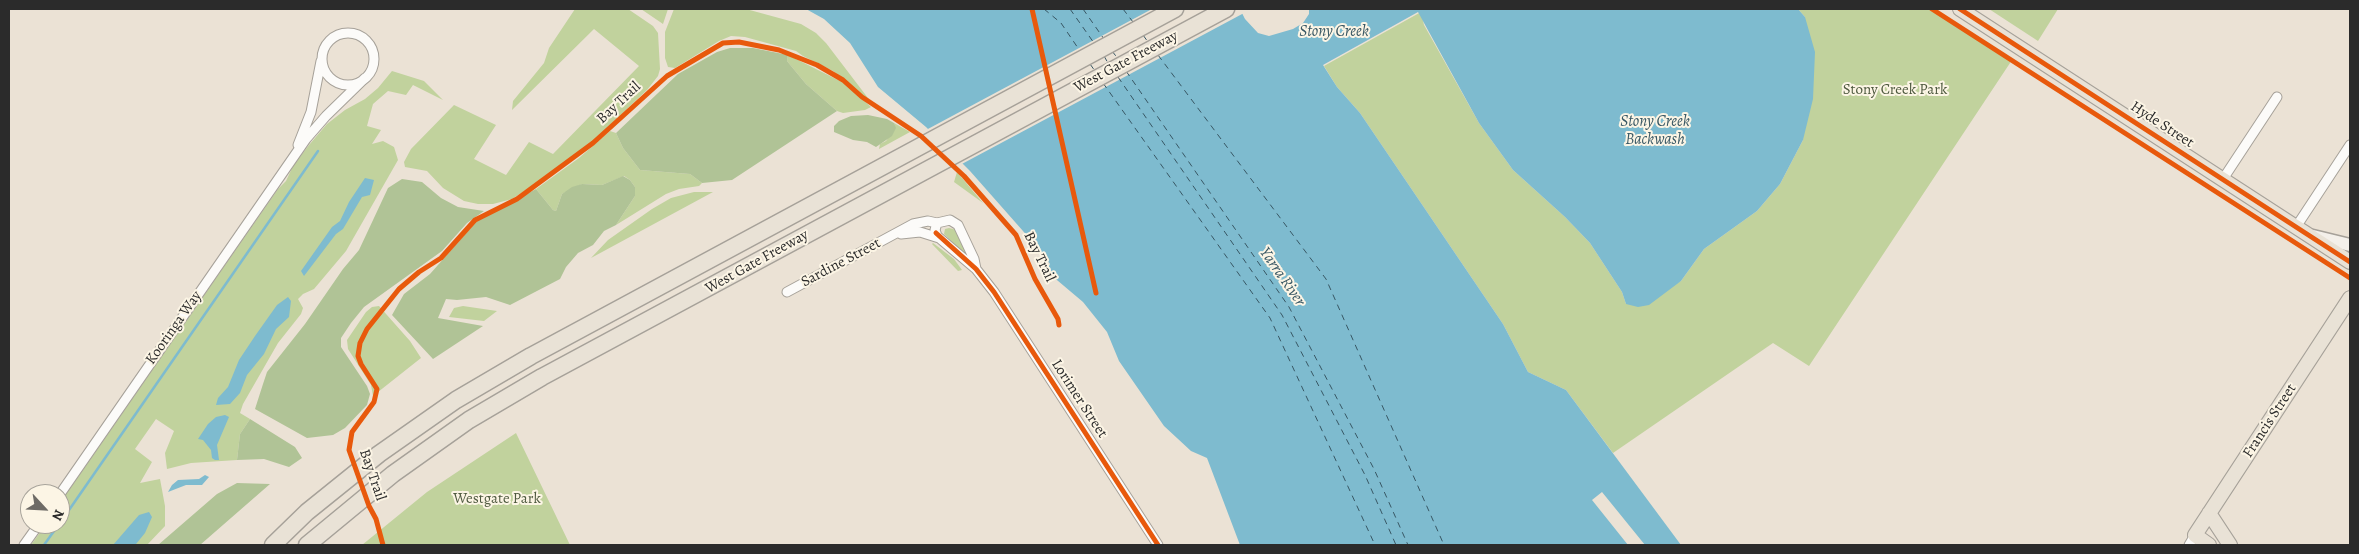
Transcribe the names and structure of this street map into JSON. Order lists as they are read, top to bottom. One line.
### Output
{"streets":{"highway":["West Gate Freeway"],"main road":["Hyde Street","Francis Street"],"street":["Sardine Street","Kooringa Way","Lorimer Street"],"cycle path":["Bay Trail"]},"crossings":[["Sardine Street","Lorimer Street"]],"water":["Stony Creek","Stony Creek Backwash","Yarra River"],"parks":["Stony Creek Park","Westgate Park"],"north":"bottom right"}
